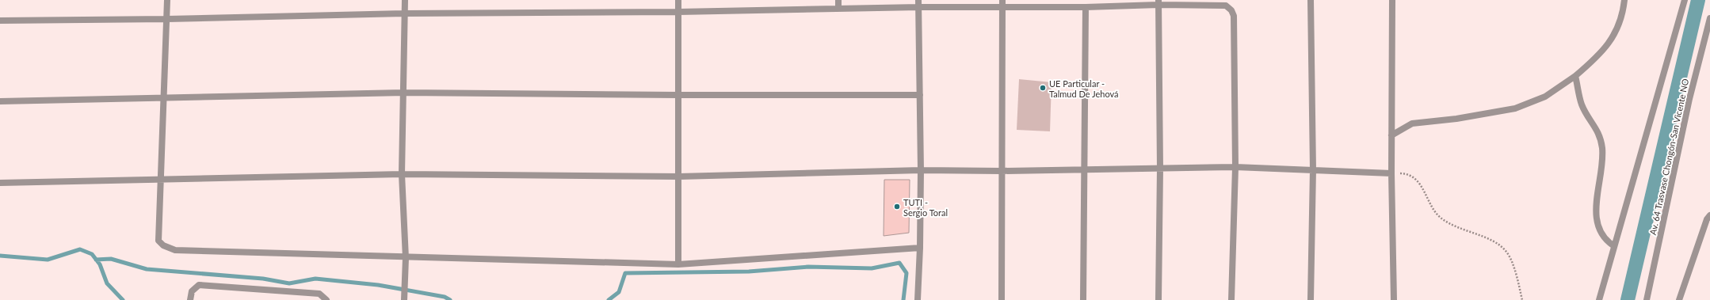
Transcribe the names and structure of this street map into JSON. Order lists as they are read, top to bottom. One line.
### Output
{"streets":{"street":["Av. 64 Trasvase Chongón-San Vicente NO"]},"places":["UE Particular - Talmud De Jehová","TUTI - Sergio Toral"]}
